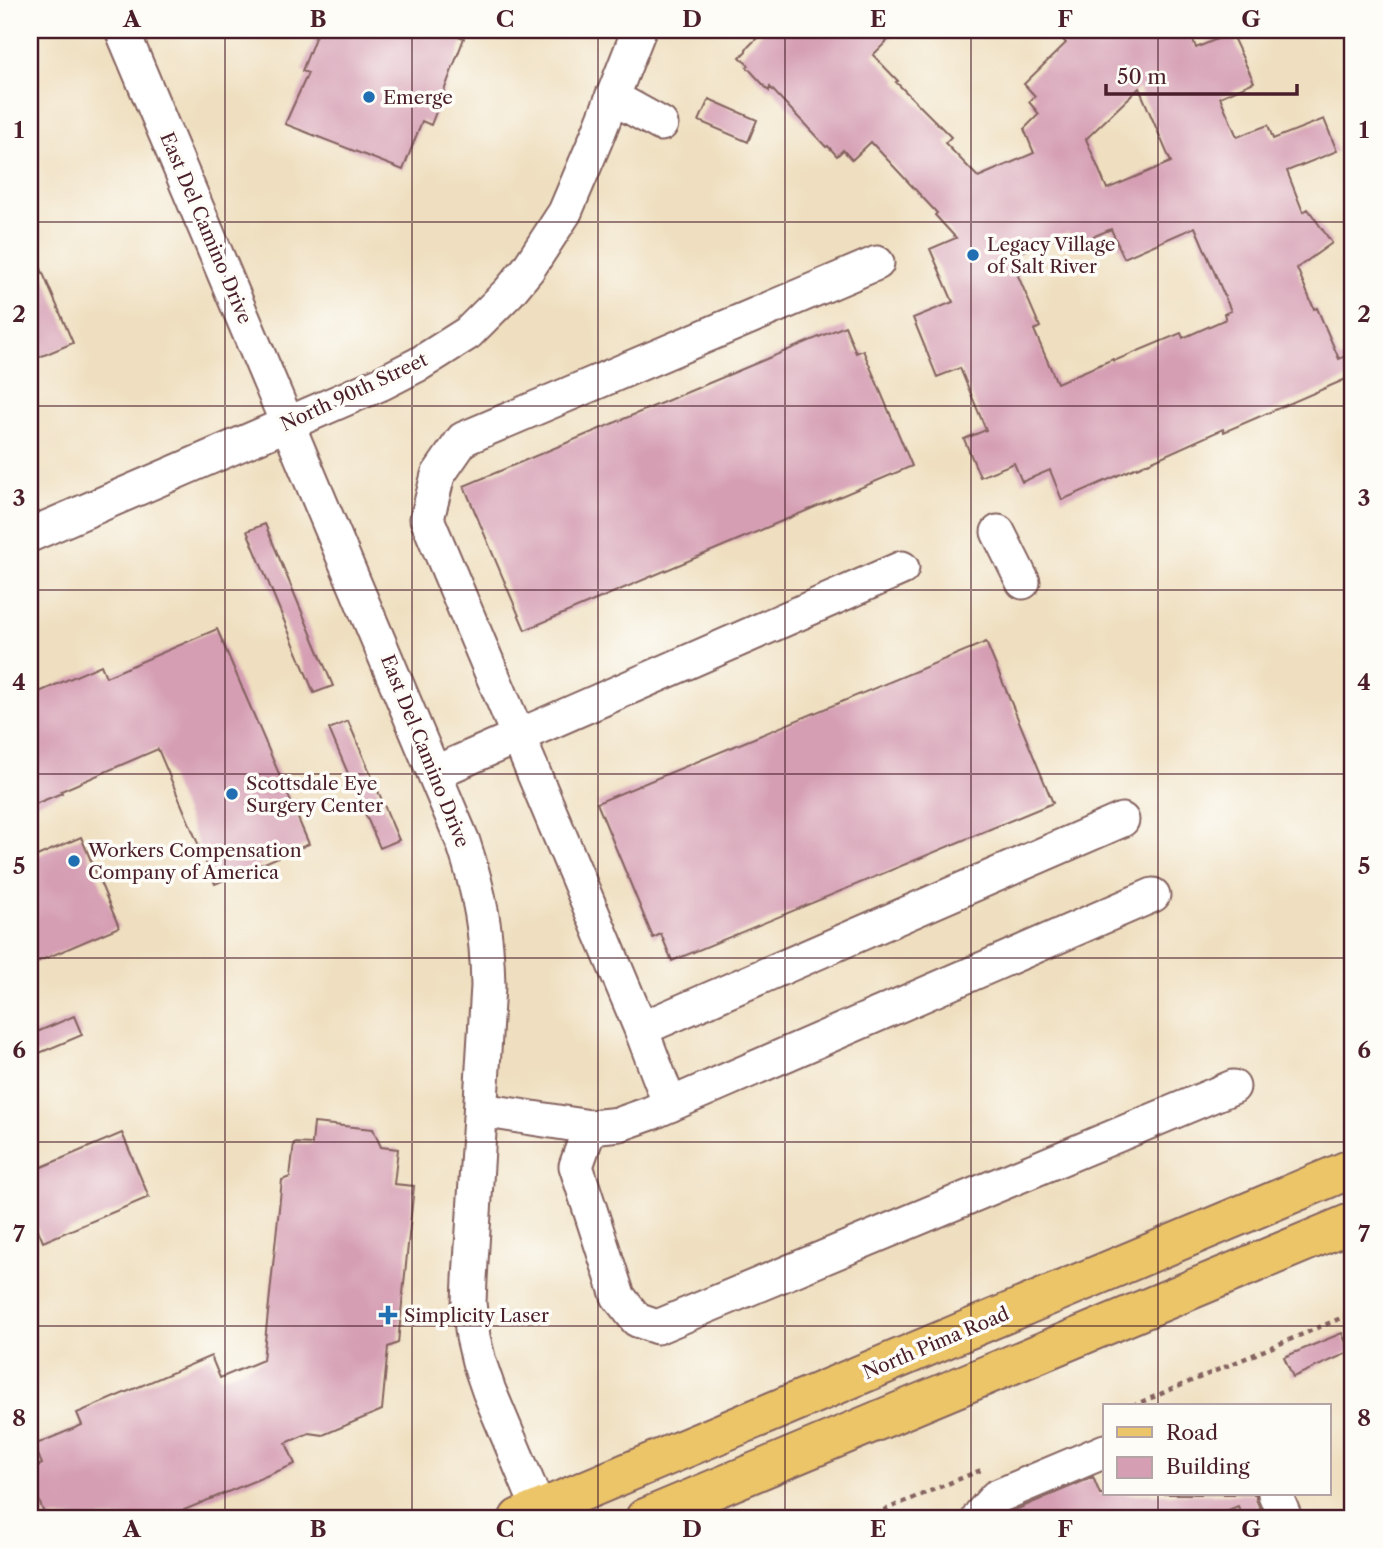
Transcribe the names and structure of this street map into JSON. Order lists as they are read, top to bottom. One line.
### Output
{"streets":{"main road":["North Pima Road"],"street":["East Del Camino Drive","North 90th Street"]},"crossings":[["East Del Camino Drive","North 90th Street"],["East Del Camino Drive","North Pima Road"]],"places":{"other":["Emerge","Legacy Village of Salt River","Scottsdale Eye Surgery Center","Workers Compensation Company of America"],"health":["Simplicity Laser"]},"legend":["Road","Building"],"scale_bar":"50 m","grid":{"columns":["A","B","C","D","E","F","G"],"rows":["1","2","3","4","5","6","7","8"]}}
